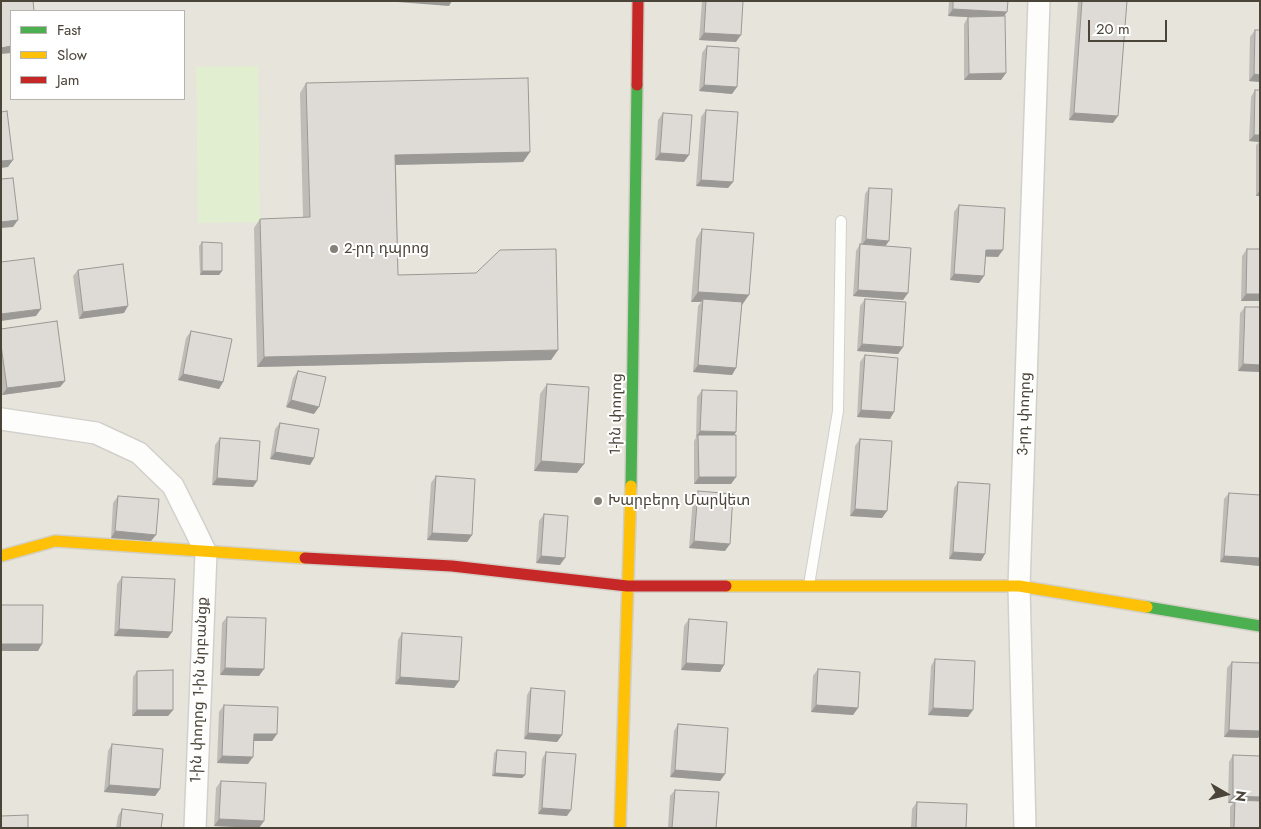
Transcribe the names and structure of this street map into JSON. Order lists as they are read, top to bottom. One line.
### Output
{"streets":{"street":["1-ին փողոց","3-րդ փողոց","1-ին փողոց 1-ին նրբանցք"]},"places":["2-րդ դպրոց","Խարբերդ Մարկետ"],"legend":["Fast","Slow","Jam"],"scale_bar":"20 m","north":"right"}
